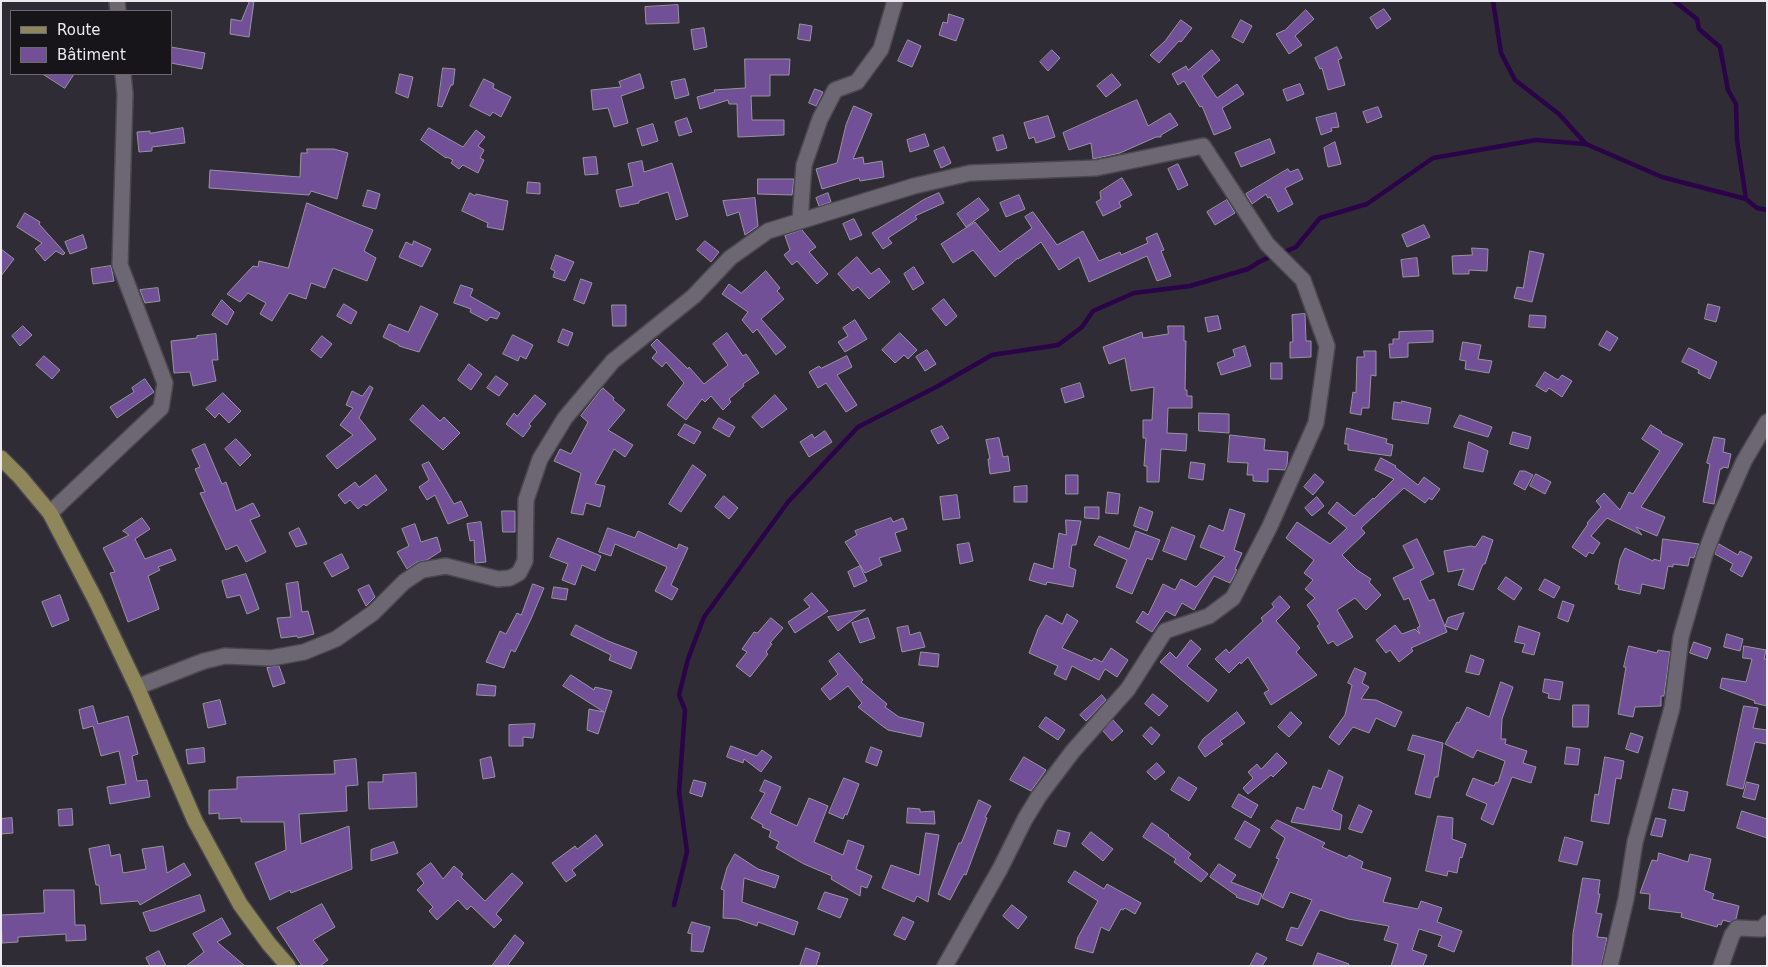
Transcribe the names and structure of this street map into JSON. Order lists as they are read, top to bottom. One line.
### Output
{"legend":["Route","Bâtiment"]}
